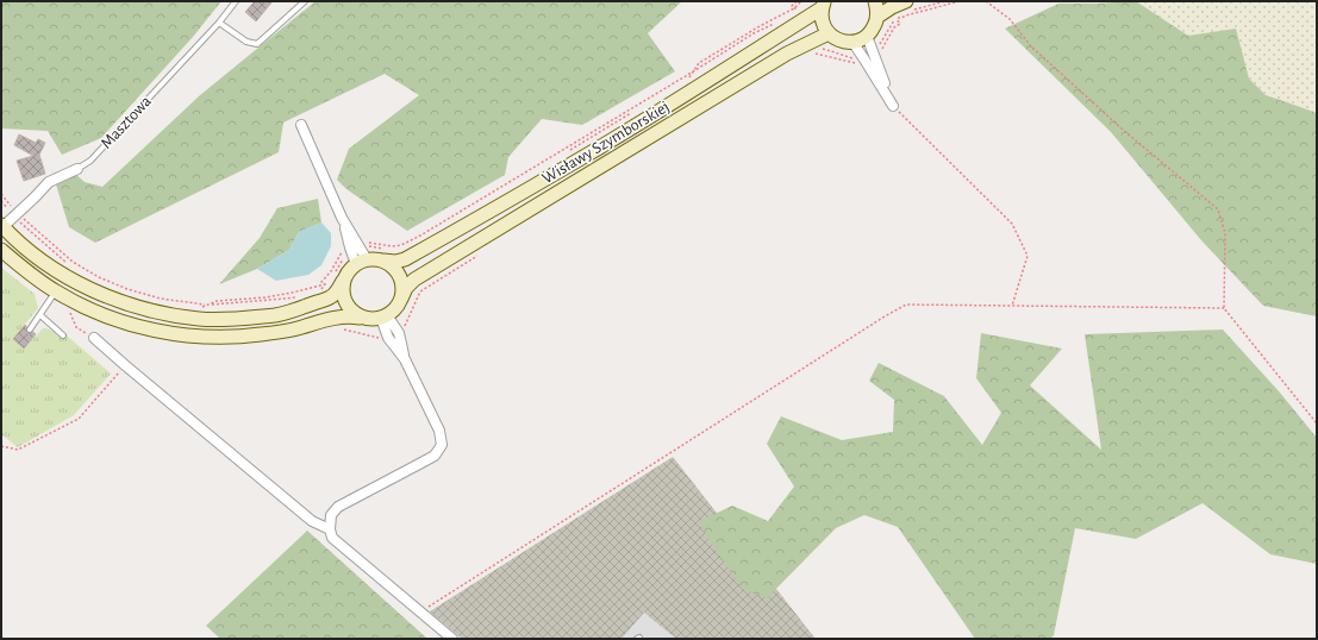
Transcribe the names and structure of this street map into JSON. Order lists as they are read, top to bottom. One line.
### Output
{"streets":{"main road":["Wisławy Szymborskiej"],"street":["Masztowa"]}}
